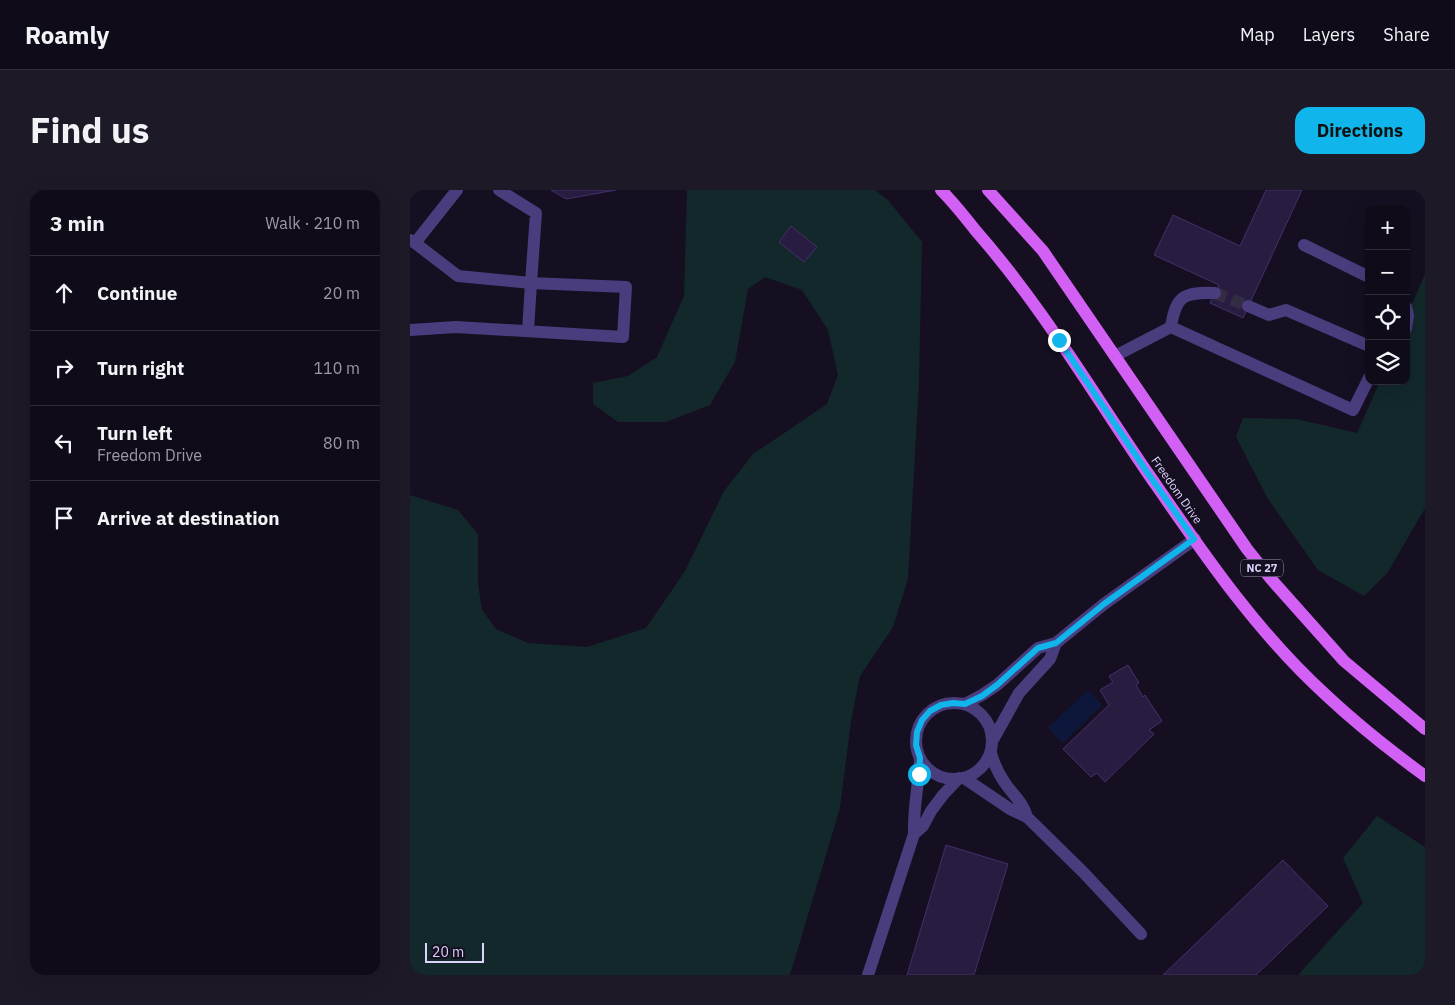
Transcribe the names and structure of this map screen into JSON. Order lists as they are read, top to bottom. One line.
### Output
{"streets":{"main road":["Freedom Drive","NC 27"]},"scale_bar":"20 m","page":{"header":"Roamly","nav":["Map","Layers","Share"],"title":"Find us","buttons":"Directions","heading":["3 min","Walk · 210 m"],"map_buttons":["+","−"],"list":[["Continue","20 m"],["Turn right","110 m"],["Turn left","Freedom Drive","80 m"],"Arrive at destination"],"scale":"20 m"}}
